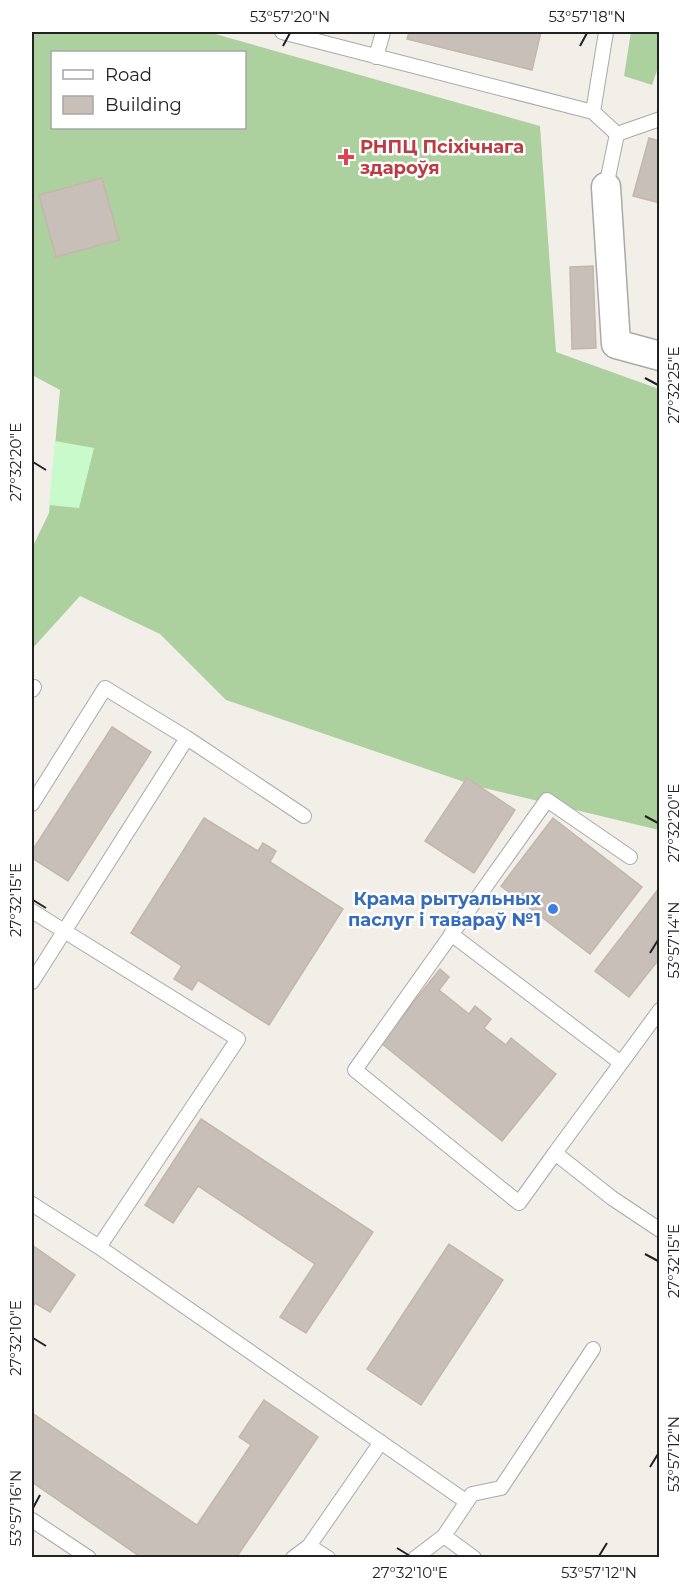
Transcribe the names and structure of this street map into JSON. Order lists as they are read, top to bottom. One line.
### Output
{"places":{"health":["РНПЦ Псіхічнага здароўя"],"other":["Крама рытуальных паслуг і тавараў №1"]},"legend":["Road","Building"],"coordinates":["53°57'20\"N","53°57'18\"N","27°32'25\"E","27°32'20\"E","27°32'15\"E","53°57'14\"N","27°32'10\"E","53°57'12\"N","53°57'16\"N"]}
